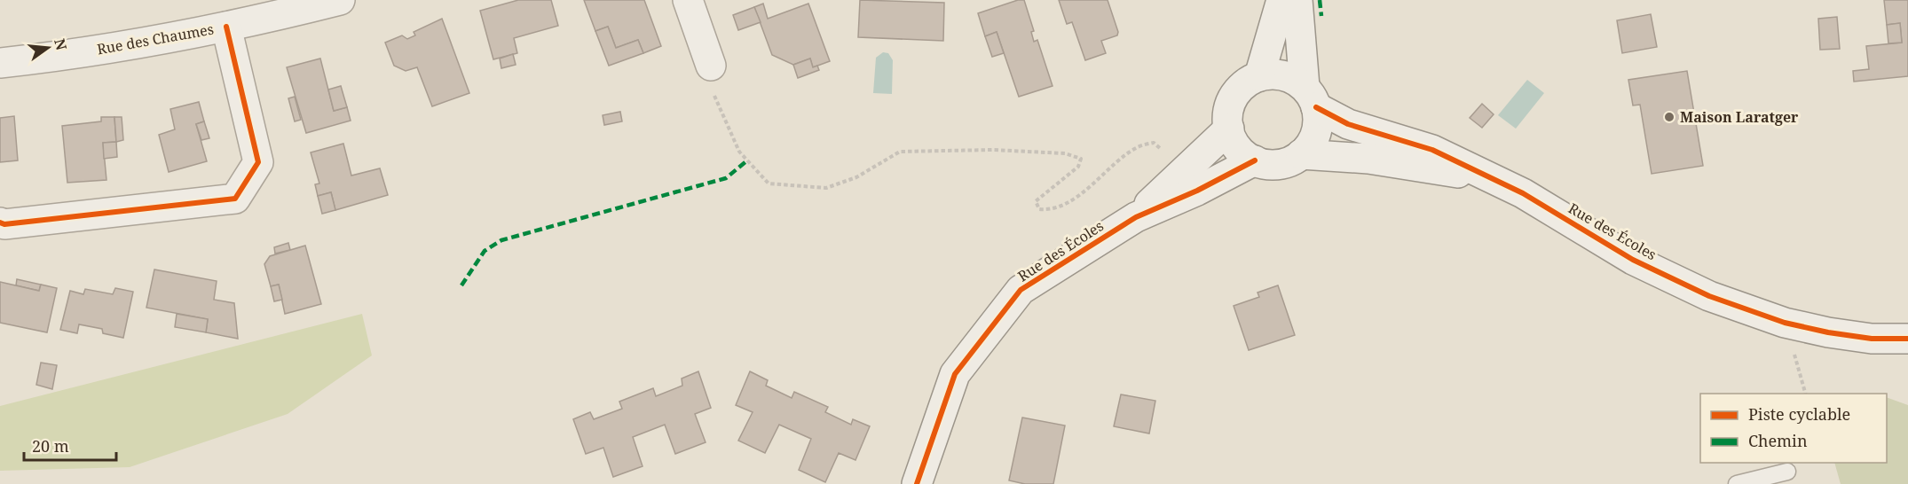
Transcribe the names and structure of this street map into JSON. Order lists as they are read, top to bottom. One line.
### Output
{"streets":{"street":["Rue des Chaumes","Rue des Écoles"]},"places":["Maison Laratger"],"legend":["Piste cyclable","Chemin"],"scale_bar":"20 m","north":"right"}
